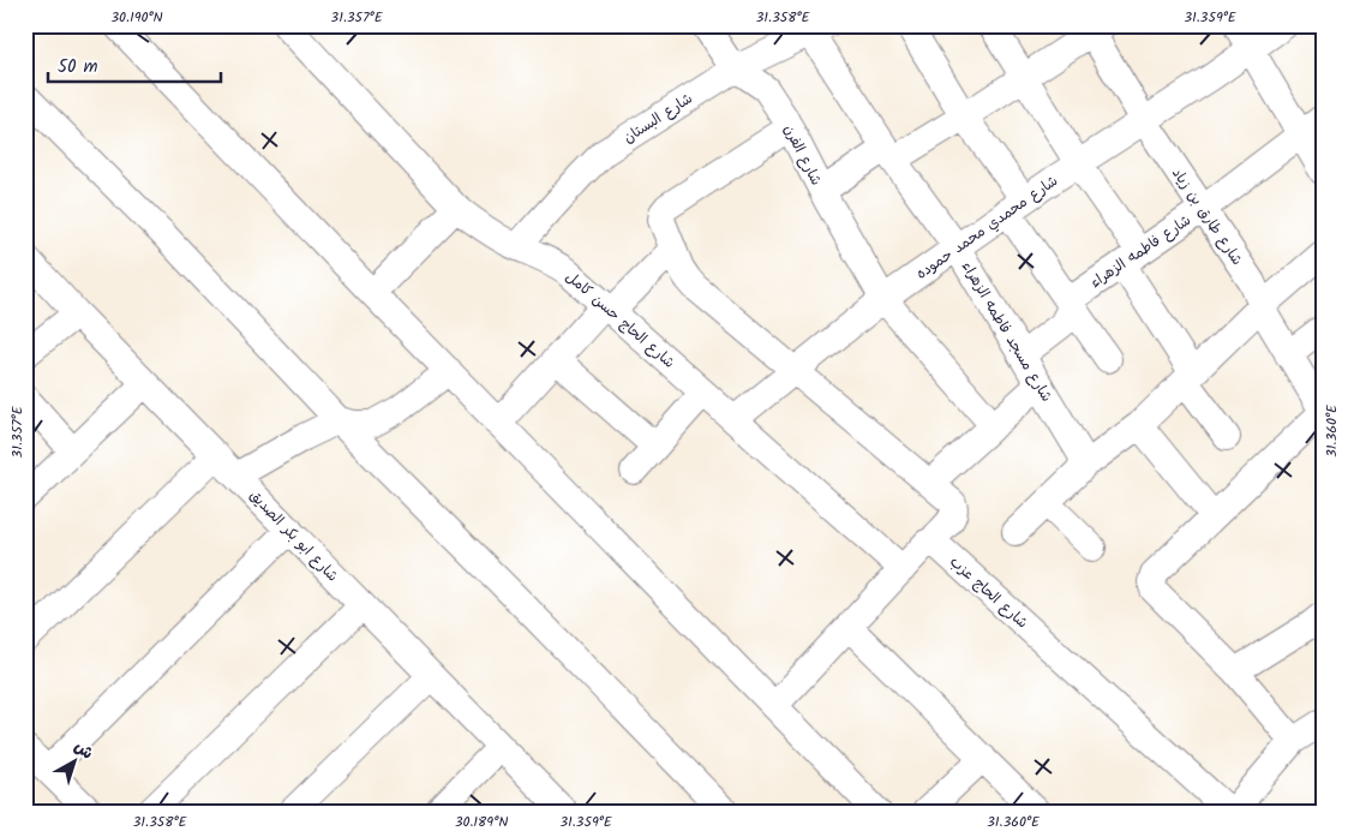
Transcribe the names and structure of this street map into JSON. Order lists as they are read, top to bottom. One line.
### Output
{"streets":{"street":["شارع البستان","شارع الفرن","شارع طارق بن زياد","شارع محمدي محمد حموده","شارع فاطمه الزهراء","شارع الحاج حسن كامل","شارع مسجد فاطمه الزهراء","شارع ابو بكر الصديق","شارع الحاج عزب"]},"crossings":[["شارع البستان","شارع الفرن"],["شارع البستان","شارع الحاج حسن كامل"],["شارع البستان","شارع مسجد فاطمه الزهراء"],["شارع الفرن","شارع محمدي محمد حموده"],["شارع طارق بن زياد","شارع محمدي محمد حموده"],["شارع طارق بن زياد","شارع فاطمه الزهراء"],["شارع محمدي محمد حموده","شارع الحاج حسن كامل"],["شارع محمدي محمد حموده","شارع مسجد فاطمه الزهراء"],["شارع فاطمه الزهراء","شارع مسجد فاطمه الزهراء"]],"scale_bar":"50 m","north":"top right","coordinates":["30.190°N","31.357°E","31.358°E","31.359°E","31.360°E","30.189°N"]}
